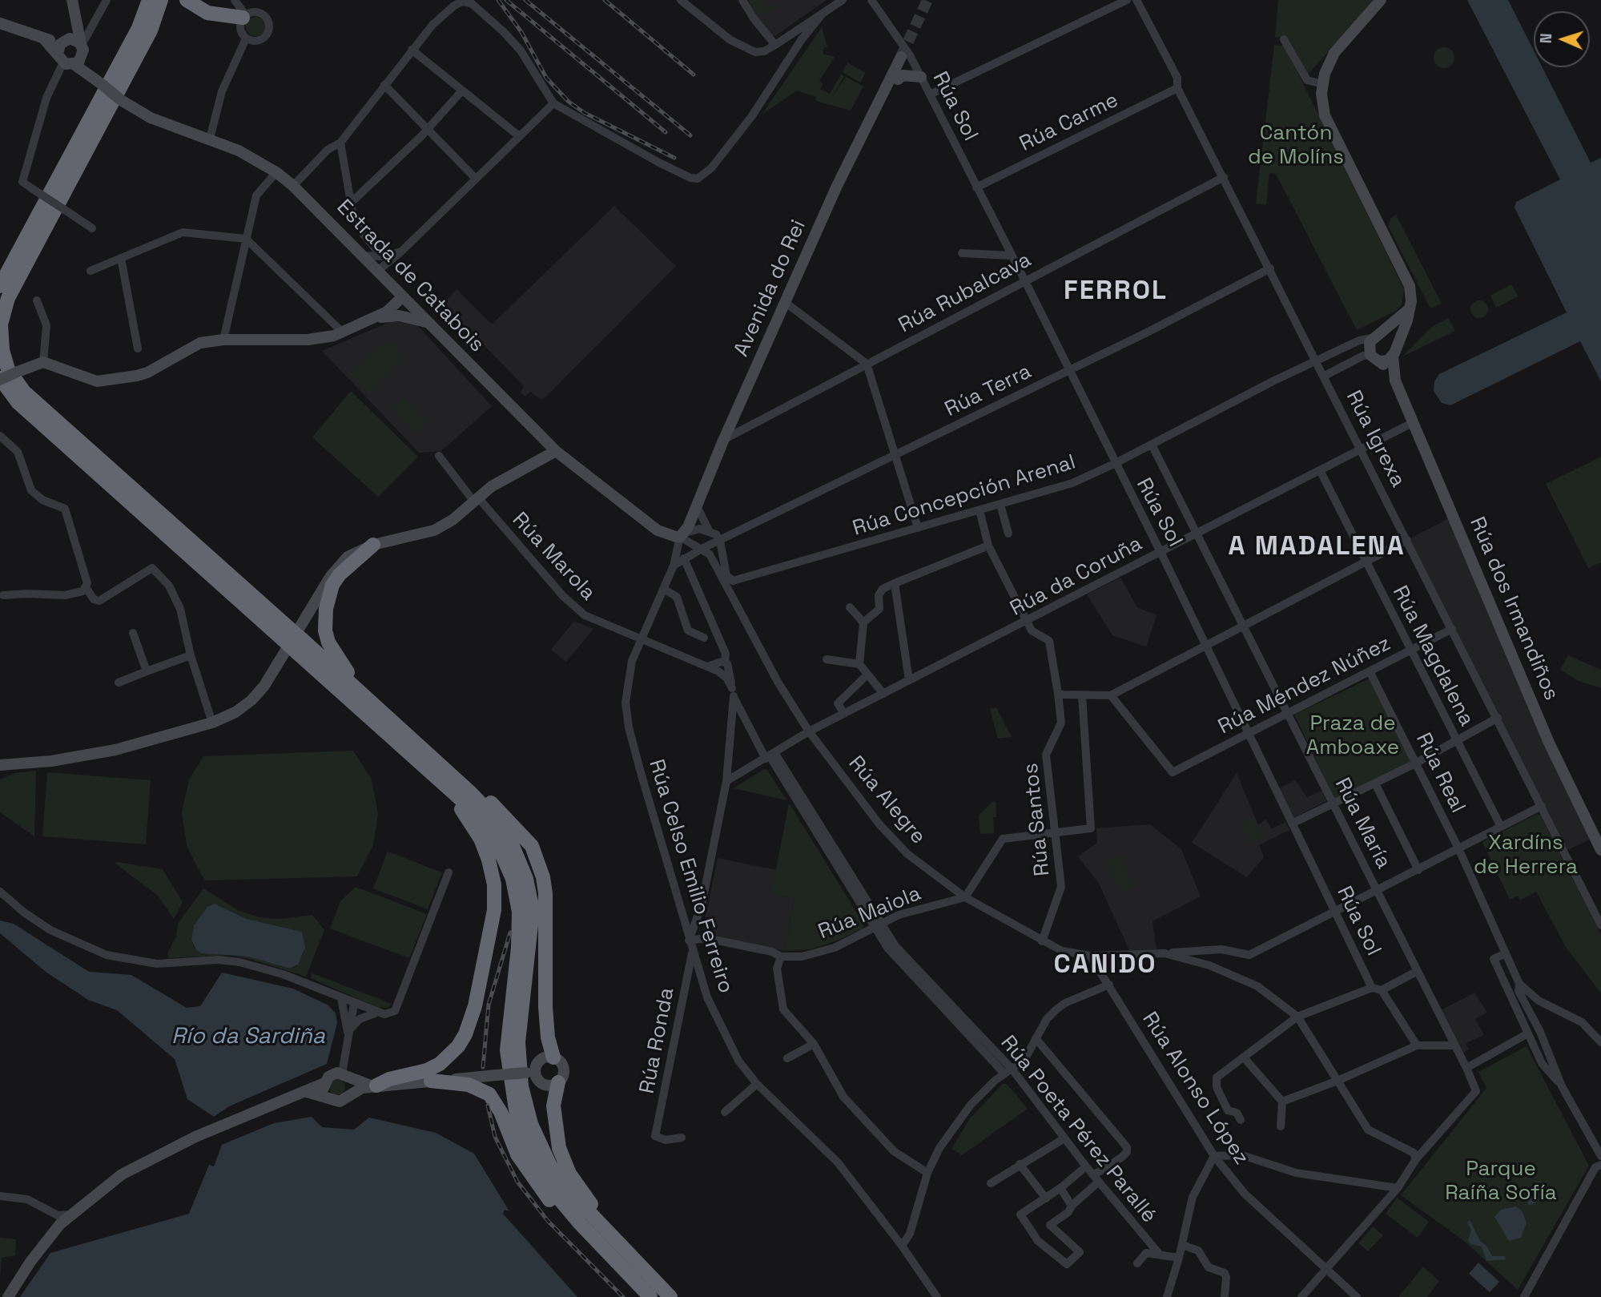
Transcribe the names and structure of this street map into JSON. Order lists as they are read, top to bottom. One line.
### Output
{"streets":{"main road":["Estrada de Catabois","Avenida do Rei","Rúa dos Irmandiños"],"street":["Rúa Sol","Rúa Carme","Rúa Rubalcava","Rúa Terra","Rúa Igrexa","Rúa Concepción Arenal","Rúa Marola","Rúa da Coruña","Rúa Magdalena","Rúa Méndez Núñez","Rúa Real","Rúa Alegre","Rúa Santos","Rúa María","Rúa Celso Emilio Ferreiro","Rúa Maiola","Rúa Ronda","Rúa Alonso López","Rúa Poeta Pérez Parallé"]},"crossings":[["Rúa Sol","Rúa Carme"],["Rúa Sol","Avenida do Rei"],["Rúa Sol","Rúa Rubalcava"],["Rúa Sol","Rúa Terra"],["Rúa Sol","Rúa Concepción Arenal"],["Rúa Sol","Rúa da Coruña"],["Rúa Sol","Rúa Méndez Núñez"],["Rúa Carme","Rúa Igrexa"],["Estrada de Catabois","Avenida do Rei"],["Estrada de Catabois","Rúa Celso Emilio Ferreiro"],["Avenida do Rei","Rúa Rubalcava"],["Avenida do Rei","Rúa Celso Emilio Ferreiro"],["Rúa Rubalcava","Rúa Igrexa"],["Rúa Terra","Rúa Igrexa"],["Rúa Terra","Rúa Alegre"],["Rúa Igrexa","Rúa Concepción Arenal"],["Rúa Igrexa","Rúa da Coruña"],["Rúa Igrexa","Rúa Méndez Núñez"],["Rúa Concepción Arenal","Rúa dos Irmandiños"],["Rúa Concepción Arenal","Rúa María"],["Rúa Marola","Rúa Celso Emilio Ferreiro"],["Rúa da Coruña","Rúa dos Irmandiños"],["Rúa da Coruña","Rúa Magdalena"],["Rúa da Coruña","Rúa Alegre"],["Rúa da Coruña","Rúa Santos"],["Rúa da Coruña","Rúa María"],["Rúa da Coruña","Rúa Poeta Pérez Parallé"],["Rúa Magdalena","Rúa Méndez Núñez"],["Rúa Méndez Núñez","Rúa Real"],["Rúa Méndez Núñez","Rúa María"],["Rúa Alegre","Rúa Santos"],["Rúa Alegre","Rúa Maiola"],["Rúa Alegre","Rúa Alonso López"],["Rúa Celso Emilio Ferreiro","Rúa Maiola"],["Rúa Celso Emilio Ferreiro","Rúa Ronda"],["Rúa Maiola","Rúa Poeta Pérez Parallé"]],"districts":["FERROL","A MADALENA","CANIDO"],"water":["Río da Sardiña"],"parks":["Cantón de Molíns","Praza de Amboaxe","Xardíns de Herrera","Parque Raíña Sofía"],"north":"left"}
